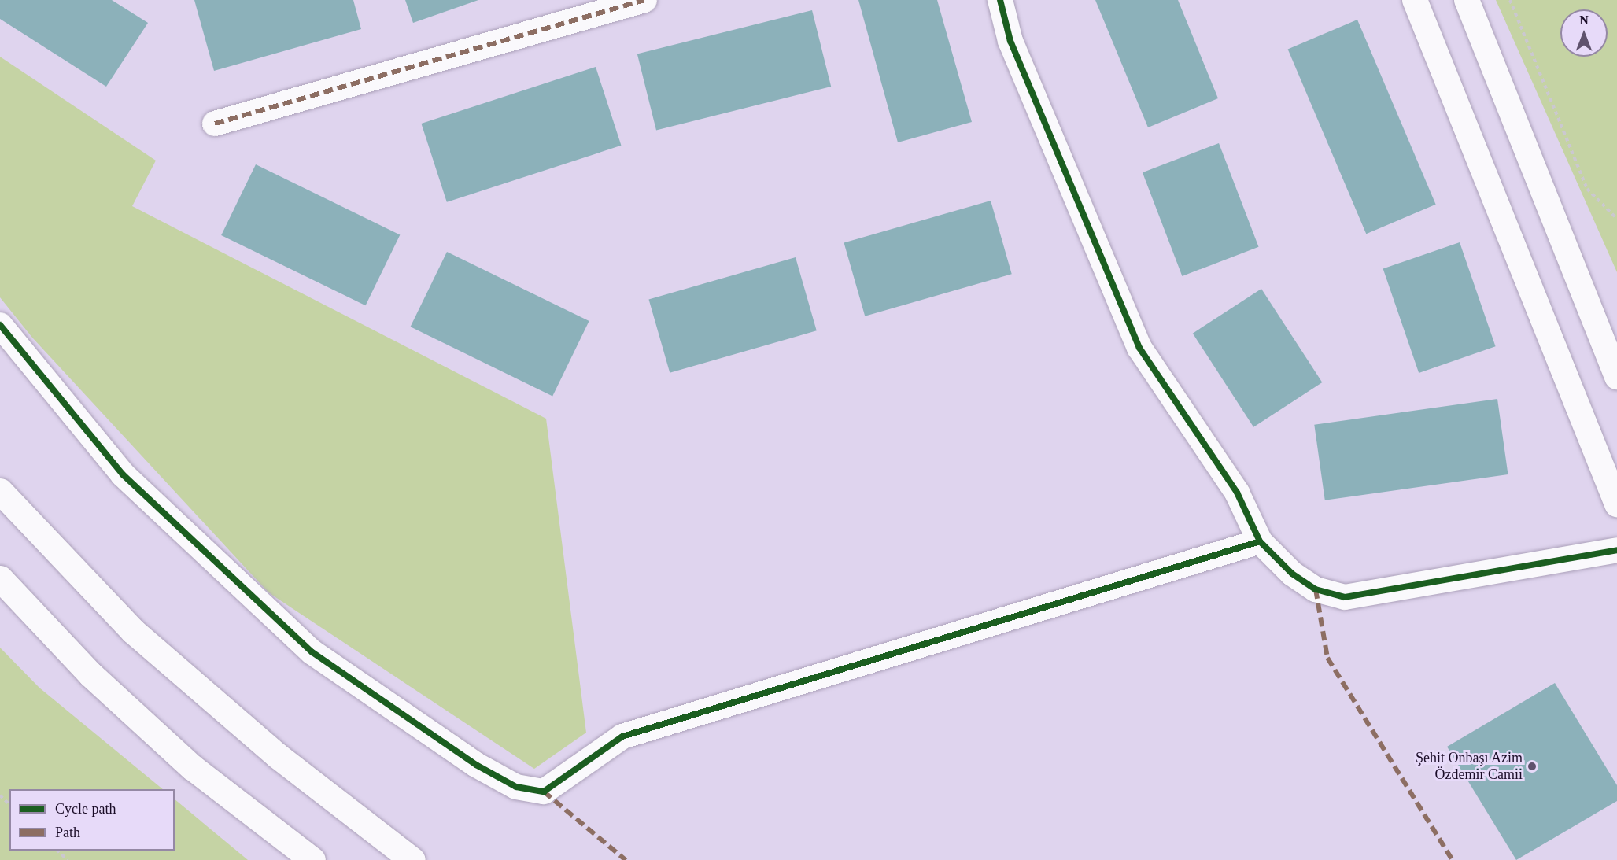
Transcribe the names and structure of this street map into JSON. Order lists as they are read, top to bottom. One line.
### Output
{"places":["Şehit Onbaşı Azim Özdemir Camii"],"legend":["Cycle path","Path"],"north":"top"}
